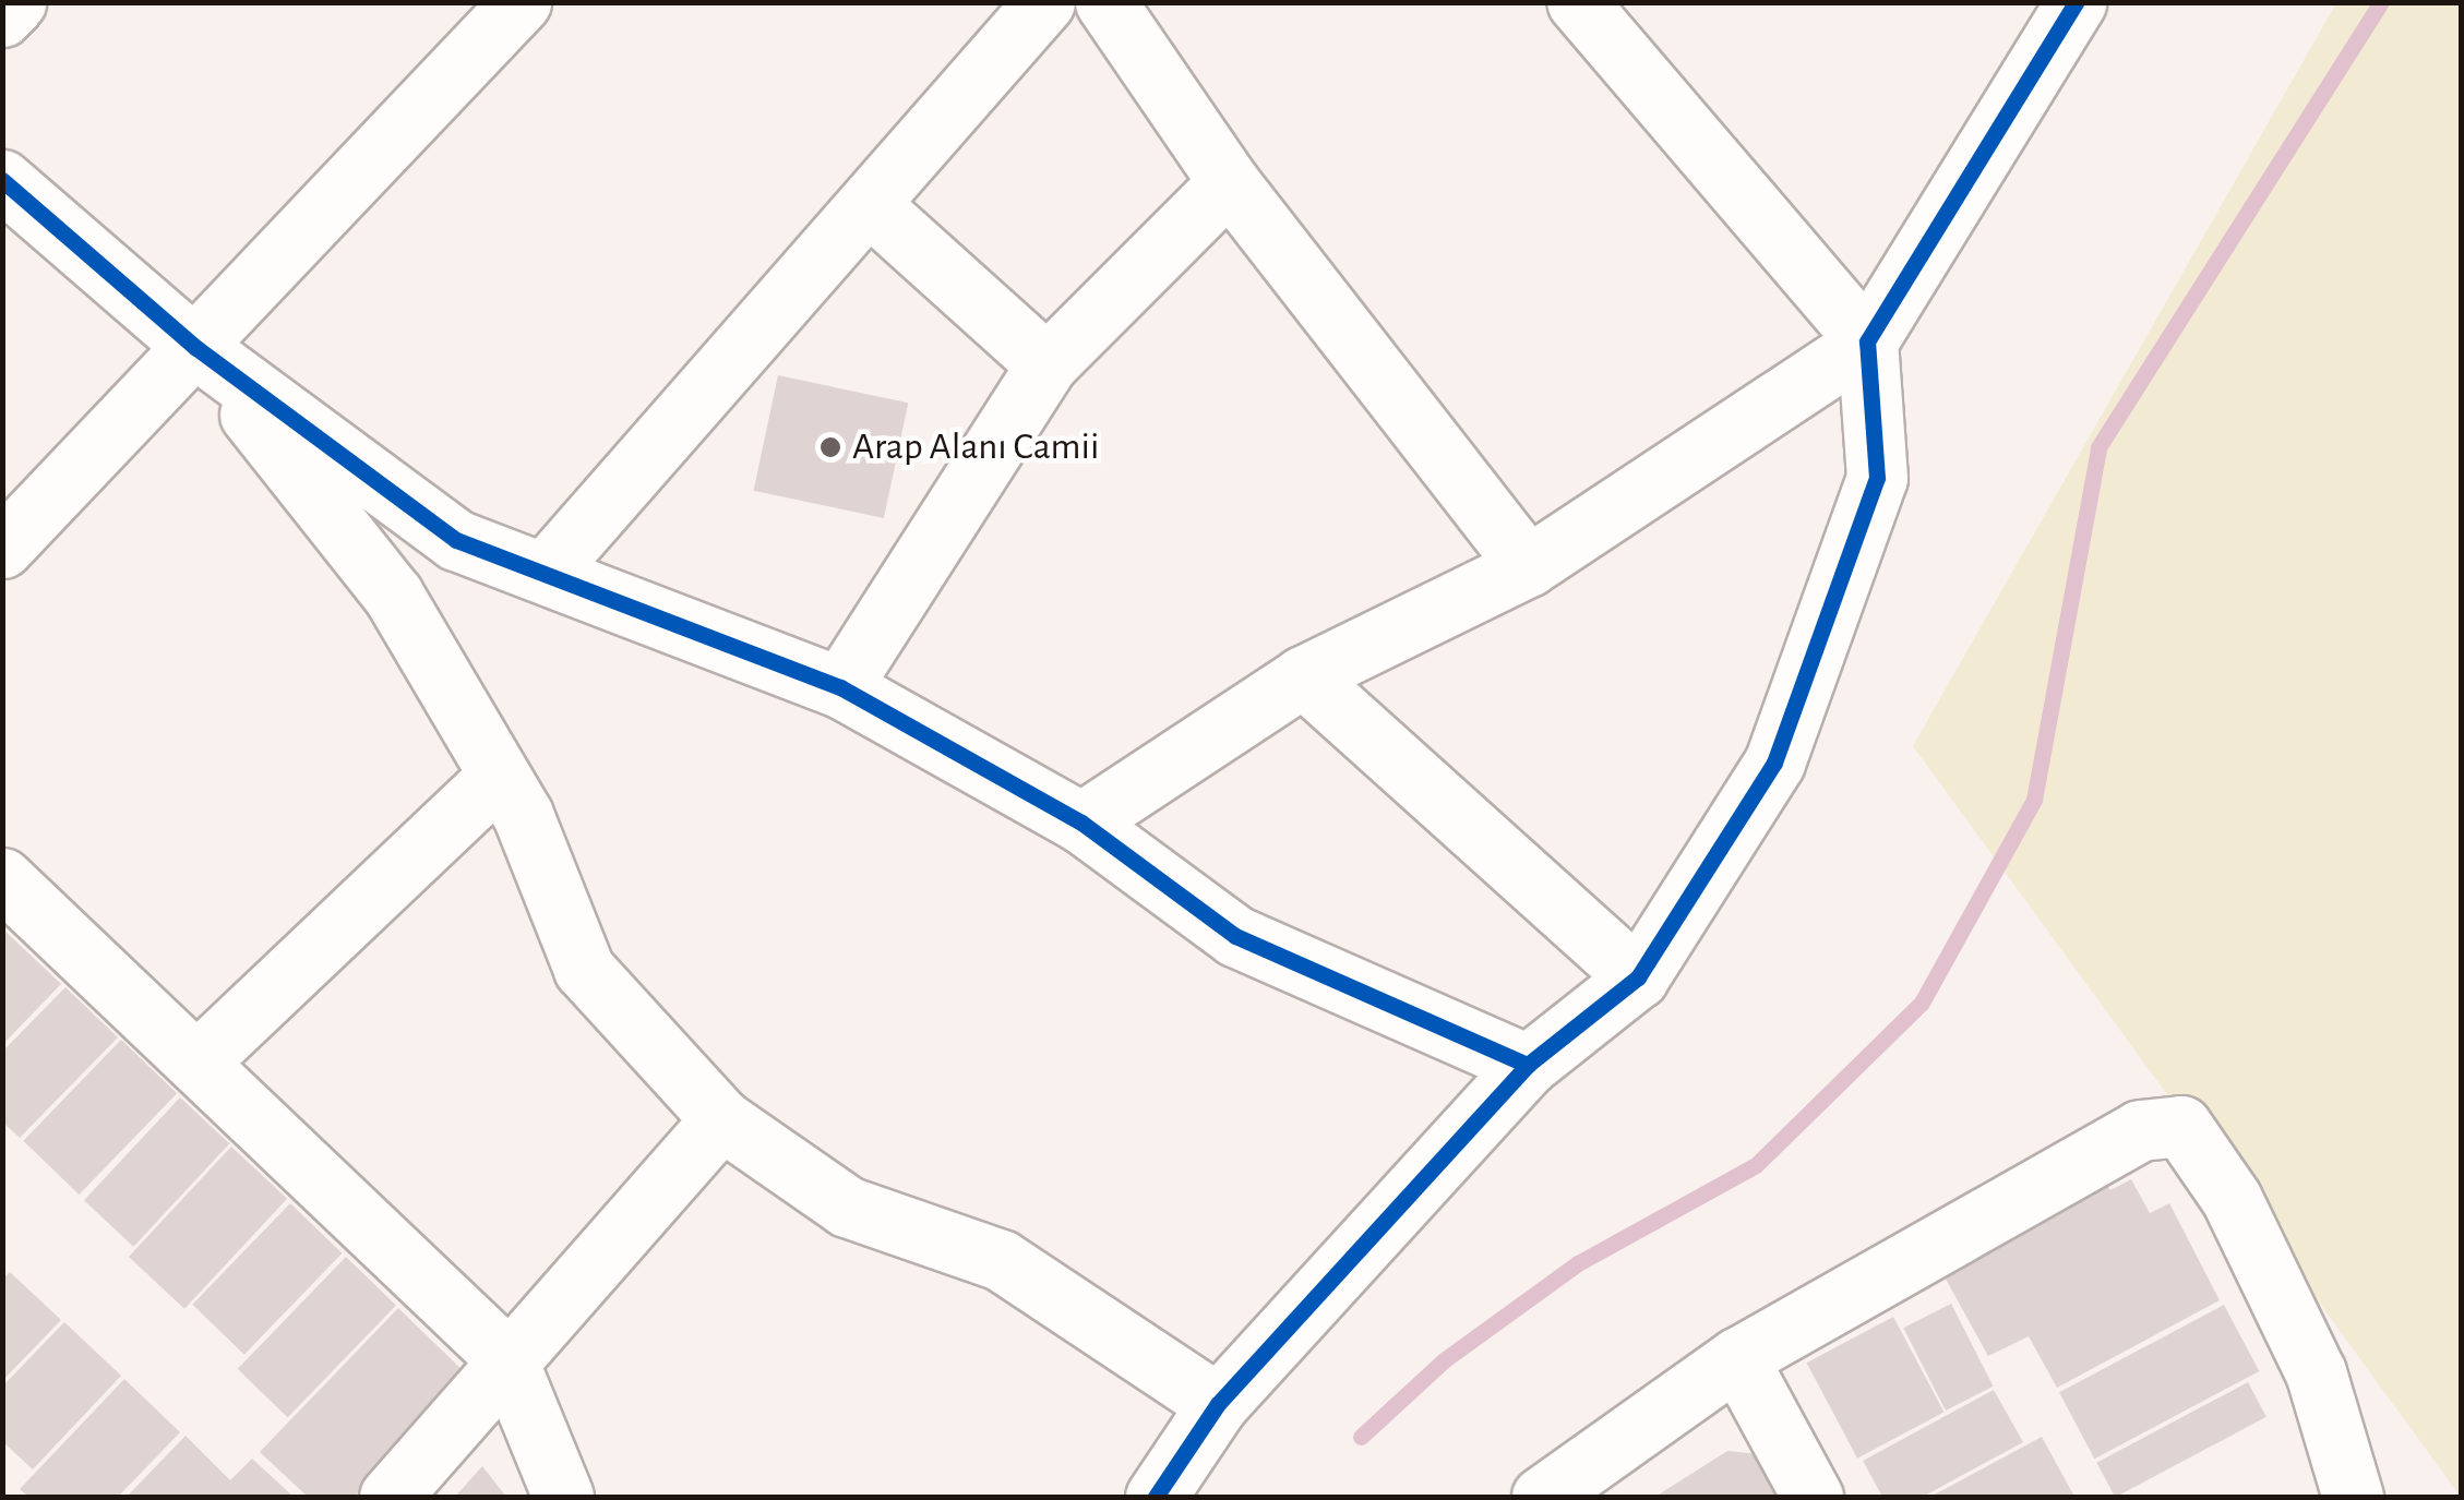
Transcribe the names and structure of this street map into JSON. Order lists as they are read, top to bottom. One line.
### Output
{"places":["Arap Alanı Camii"]}
